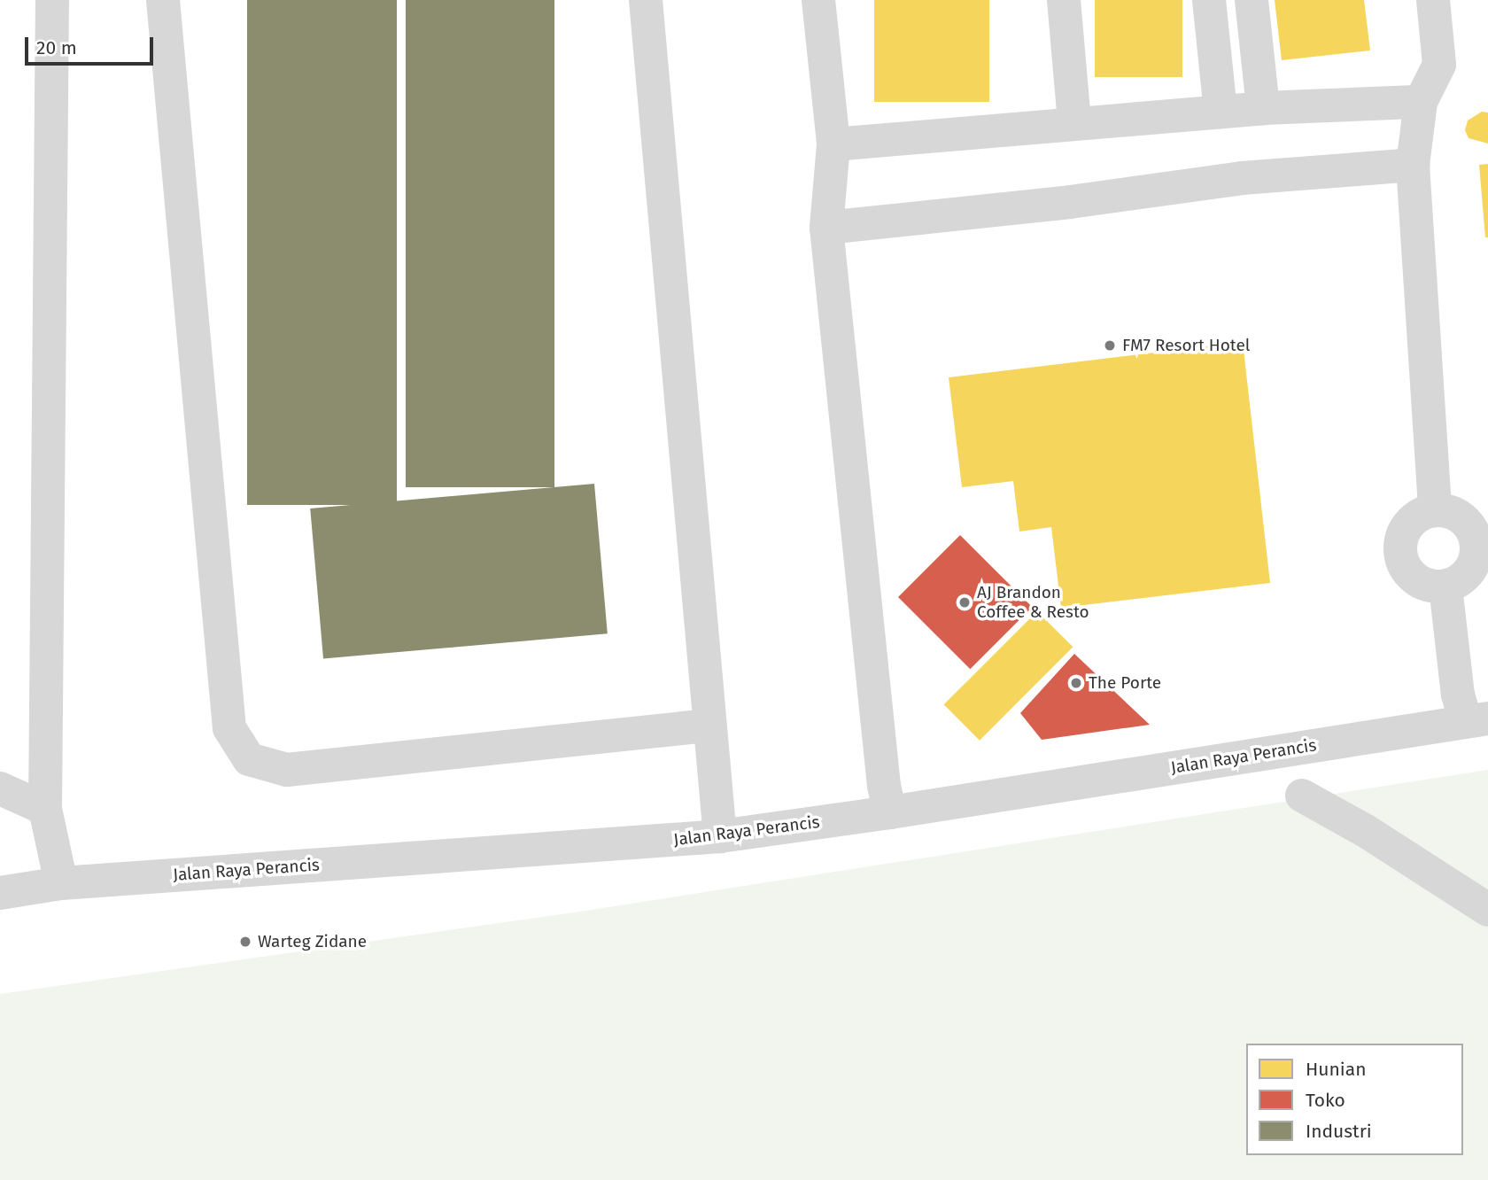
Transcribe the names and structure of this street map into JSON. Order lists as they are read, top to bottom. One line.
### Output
{"streets":{"street":["Jalan Raya Perancis"]},"places":["FM7 Resort Hotel","AJ Brandon Coffee & Resto","The Porte","Warteg Zidane"],"legend":["Hunian","Toko","Industri"],"scale_bar":"20 m"}
